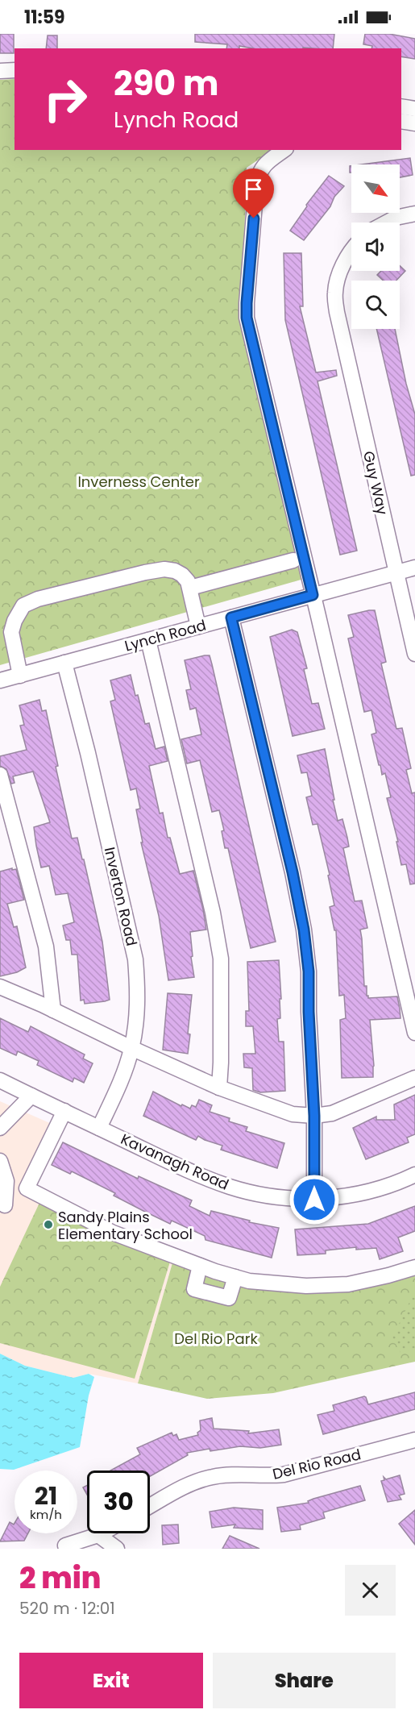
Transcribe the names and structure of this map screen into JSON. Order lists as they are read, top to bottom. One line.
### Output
{"streets":{"street":["Guy Way","Lynch Road","Inverton Road","Kavanagh Road","Del Rio Road"]},"crossings":[["Guy Way","Lynch Road"],["Lynch Road","Inverton Road"],["Inverton Road","Kavanagh Road"]],"parks":["Inverness Center","Del Rio Park"],"places":["Sandy Plains Elementary School"],"north":"bottom right","page":{"status":"11:59","turn":["290 m","Lynch Road"],"speed":"21 km/h","limit":"30","heading":["2 min","520 m · 12:01"],"buttons":["Exit","Share"]}}
